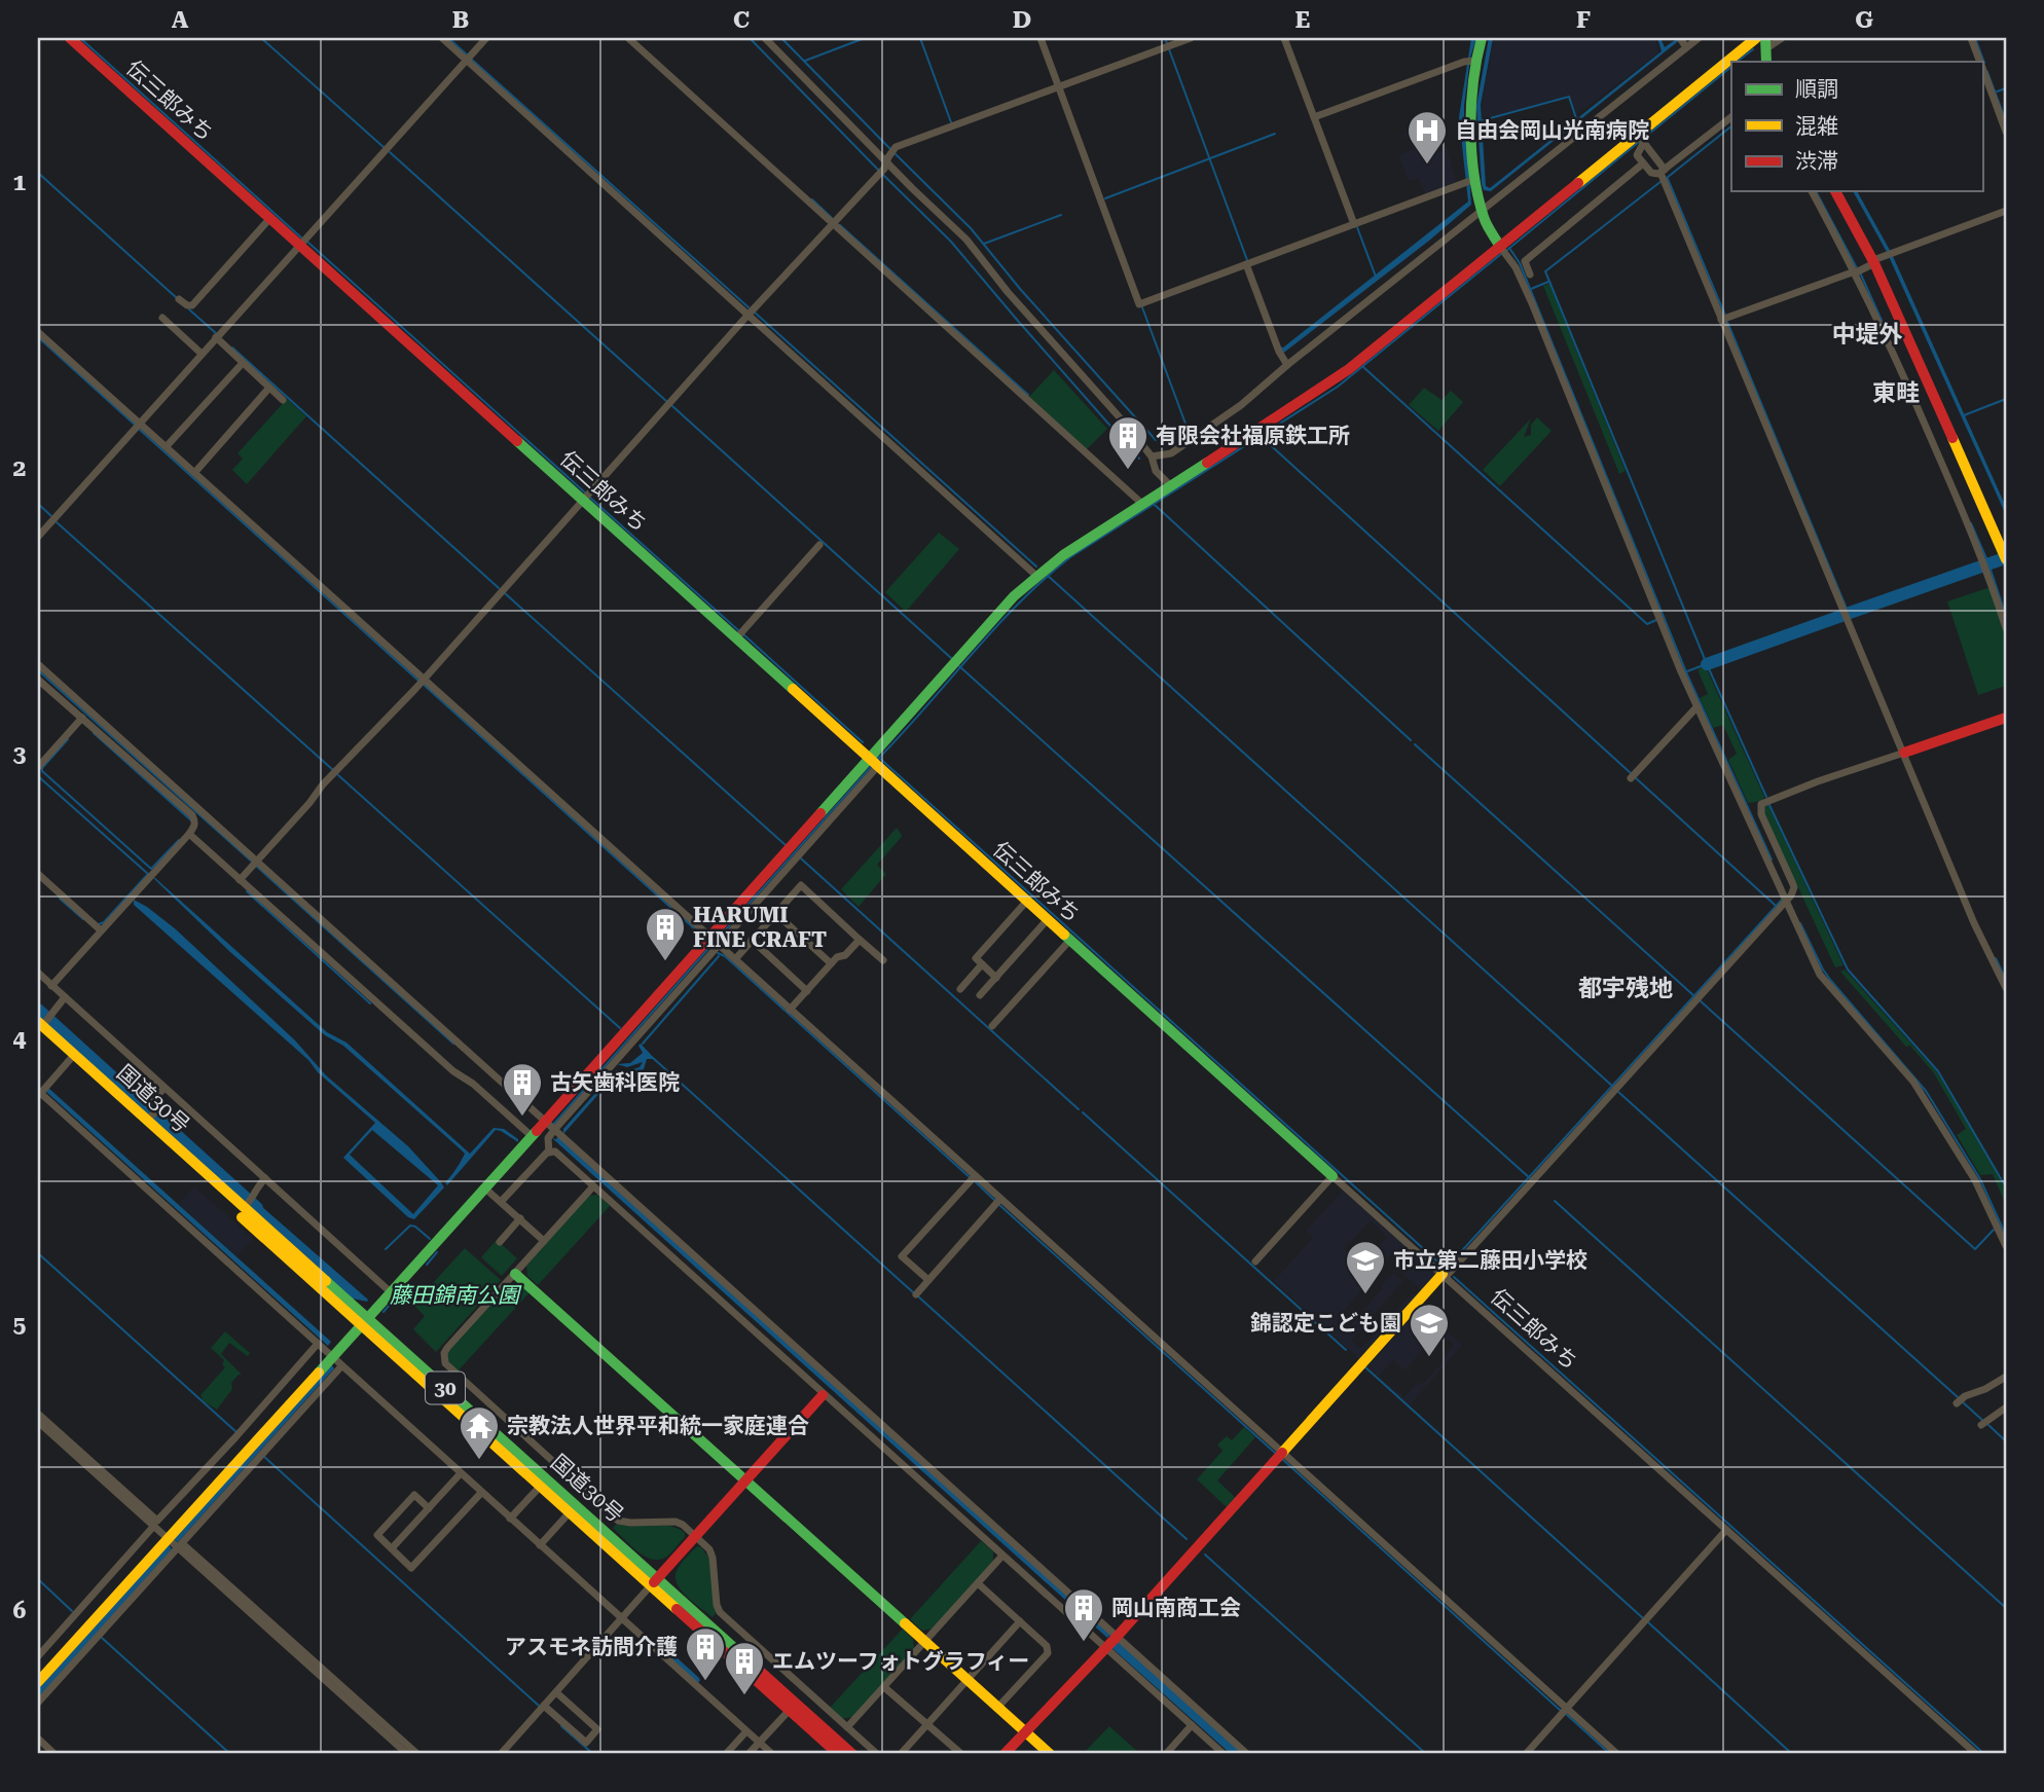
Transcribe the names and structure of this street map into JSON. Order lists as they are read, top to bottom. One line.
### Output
{"streets":{"main road":["伝三郎みち","国道30号","30"]},"districts":["中堤外","東畦","都宇残地"],"parks":["藤田錦南公園"],"places":{"hospital":["自由会岡山光南病院"],"building":["有限会社福原鉄工所","HARUMI FINE CRAFT","古矢歯科医院","岡山南商工会","アスモネ訪問介護","エムツーフォトグラフィー"],"school or university":["市立第二藤田小学校","錦認定こども園"],"temple":["宗教法人世界平和統一家庭連合"]},"legend":["順調","混雑","渋滞"],"grid":{"columns":["A","B","C","D","E","F","G"],"rows":["1","2","3","4","5","6"]}}
